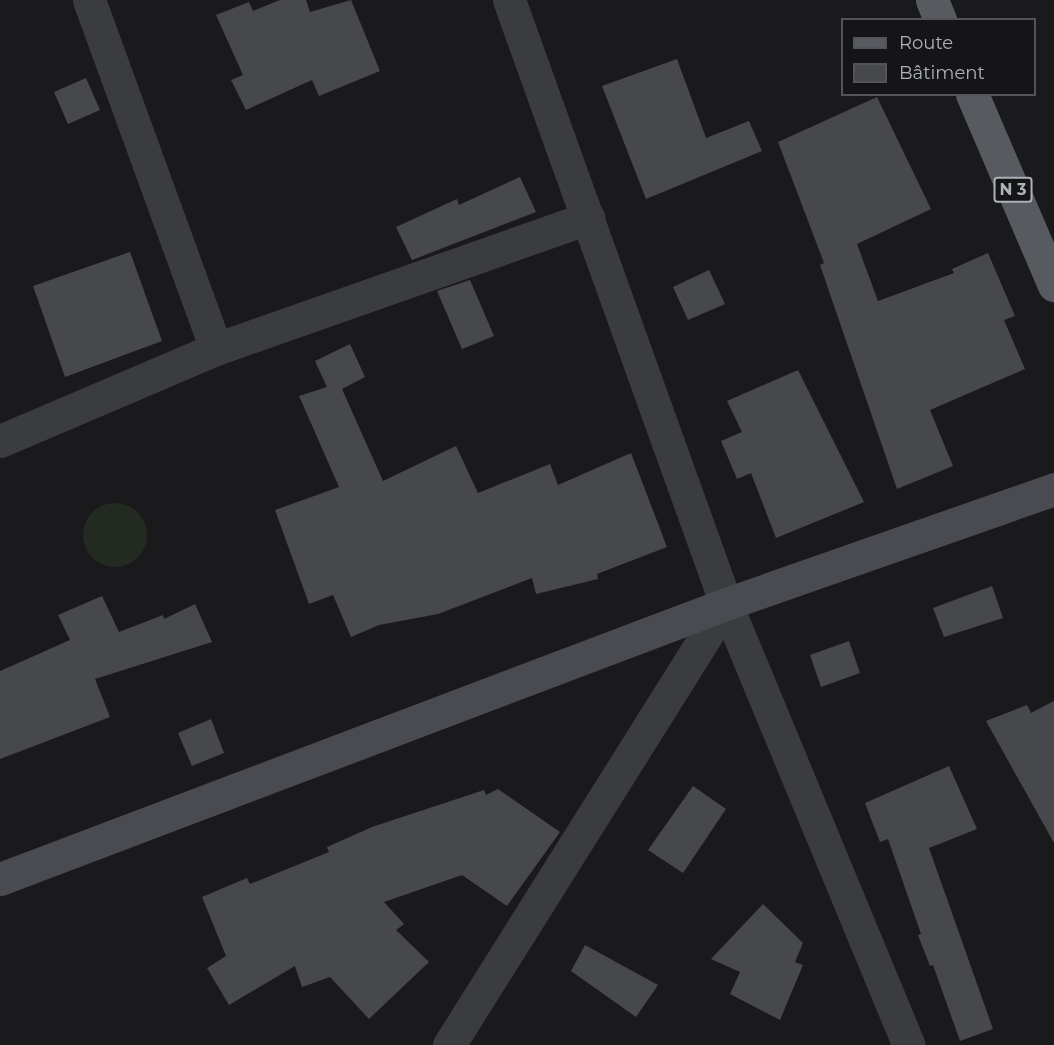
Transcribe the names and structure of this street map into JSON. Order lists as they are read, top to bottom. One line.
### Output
{"streets":{"main road":["N 3"]},"legend":["Route","Bâtiment"]}
